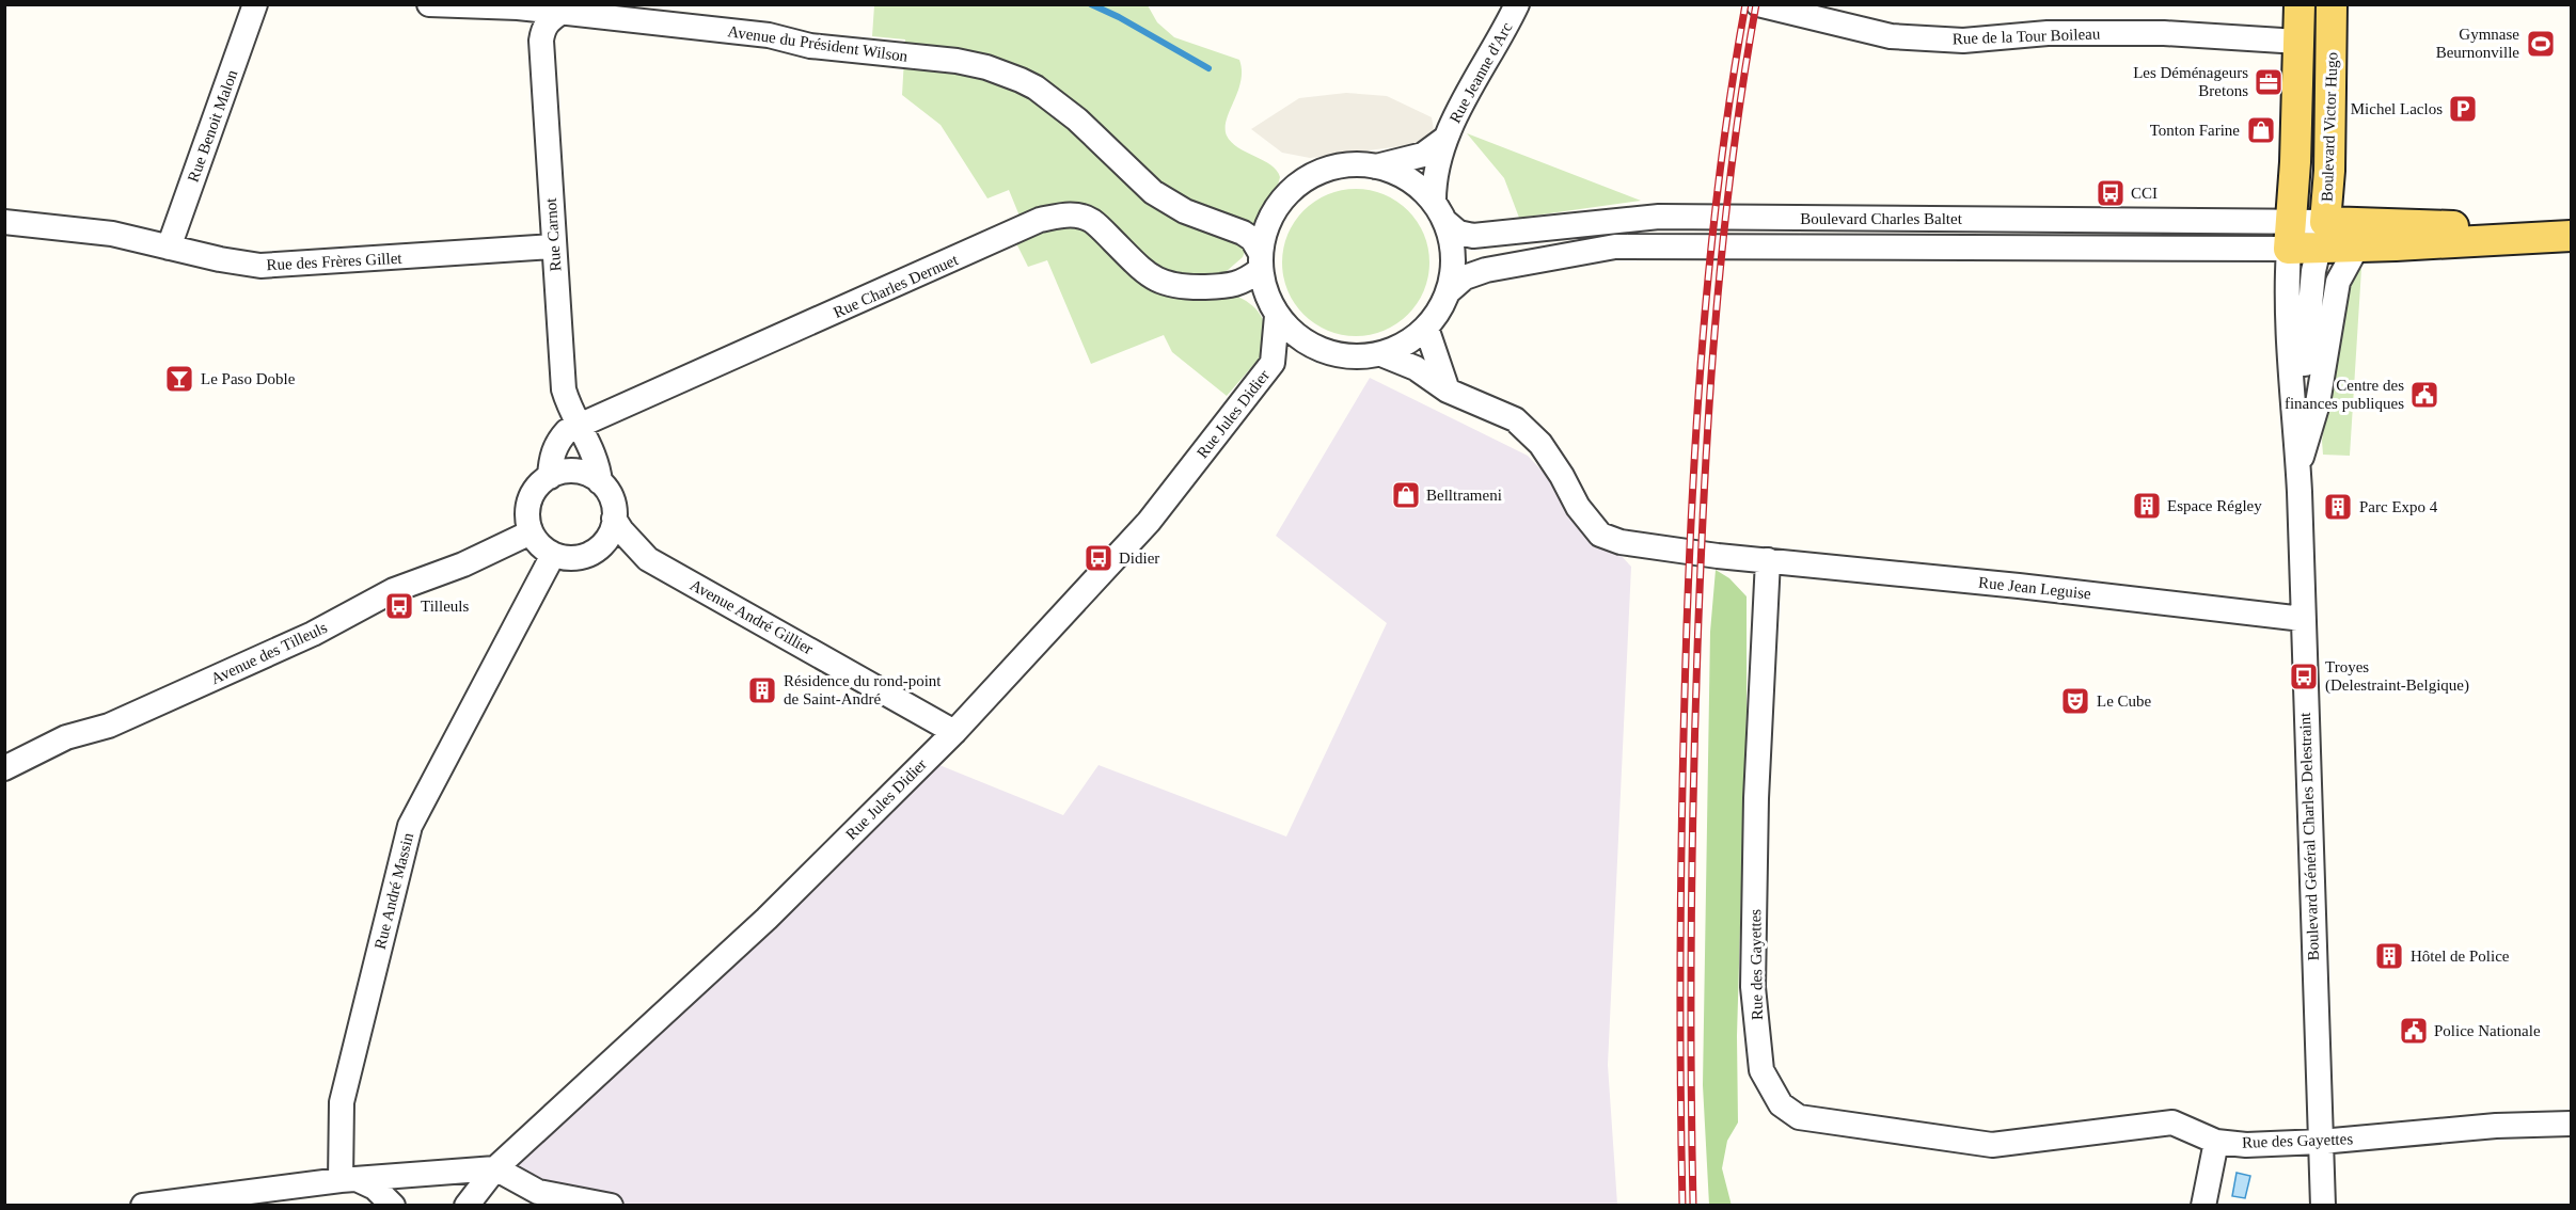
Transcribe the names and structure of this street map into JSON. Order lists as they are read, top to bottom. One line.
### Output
{"streets":{"main road":["Boulevard Victor Hugo"],"street":["Rue de la Tour Boileau","Avenue du Président Wilson","Rue Jeanne d'Arc","Rue Benoit Malon","Boulevard Charles Baltet","Rue Carnot","Rue des Frères Gillet","Rue Charles Dernuet","Rue Jules Didier","Rue Jean Leguise","Avenue André Gillier","Avenue des Tilleuls","Boulevard Général Charles Delestraint","Rue André Massin","Rue des Gayettes"]},"crossings":[["Rue de la Tour Boileau","Boulevard Victor Hugo"],["Avenue du Président Wilson","Rue Jeanne d'Arc"],["Avenue du Président Wilson","Boulevard Charles Baltet"],["Avenue du Président Wilson","Rue Carnot"],["Avenue du Président Wilson","Rue Charles Dernuet"],["Avenue du Président Wilson","Rue Jules Didier"],["Rue Jeanne d'Arc","Boulevard Charles Baltet"],["Rue Jeanne d'Arc","Rue Charles Dernuet"],["Rue Jeanne d'Arc","Rue Jules Didier"],["Rue Benoit Malon","Rue des Frères Gillet"],["Boulevard Victor Hugo","Boulevard Charles Baltet"],["Boulevard Victor Hugo","Boulevard Général Charles Delestraint"],["Boulevard Charles Baltet","Rue Charles Dernuet"],["Boulevard Charles Baltet","Rue Jules Didier"],["Boulevard Charles Baltet","Boulevard Général Charles Delestraint"],["Rue Carnot","Rue des Frères Gillet"],["Rue Carnot","Rue Charles Dernuet"],["Rue Carnot","Avenue André Gillier"],["Rue Carnot","Avenue des Tilleuls"],["Rue Carnot","Rue André Massin"],["Rue Charles Dernuet","Rue Jules Didier"],["Rue Charles Dernuet","Avenue André Gillier"],["Rue Charles Dernuet","Avenue des Tilleuls"],["Rue Charles Dernuet","Rue André Massin"],["Rue Jules Didier","Avenue André Gillier"],["Rue Jean Leguise","Boulevard Général Charles Delestraint"],["Rue Jean Leguise","Rue des Gayettes"],["Avenue André Gillier","Avenue des Tilleuls"],["Avenue André Gillier","Rue André Massin"],["Avenue des Tilleuls","Rue André Massin"],["Boulevard Général Charles Delestraint","Rue des Gayettes"]],"places":{"sports":["Gymnase Beurnonville"],"office":["Les Déménageurs Bretons"],"parking":["Michel Laclos"],"shop":["Tonton Farine","Belltrameni"],"bus stop":["CCI","Didier","Tilleuls","Troyes (Delestraint-Belgique)"],"bar":["Le Paso Doble"],"public building":["Centre des finances publiques","Police Nationale"],"building":["Espace Régley","Parc Expo 4","Résidence du rond-point de Saint-André","Hôtel de Police"],"theatre":["Le Cube"]}}
